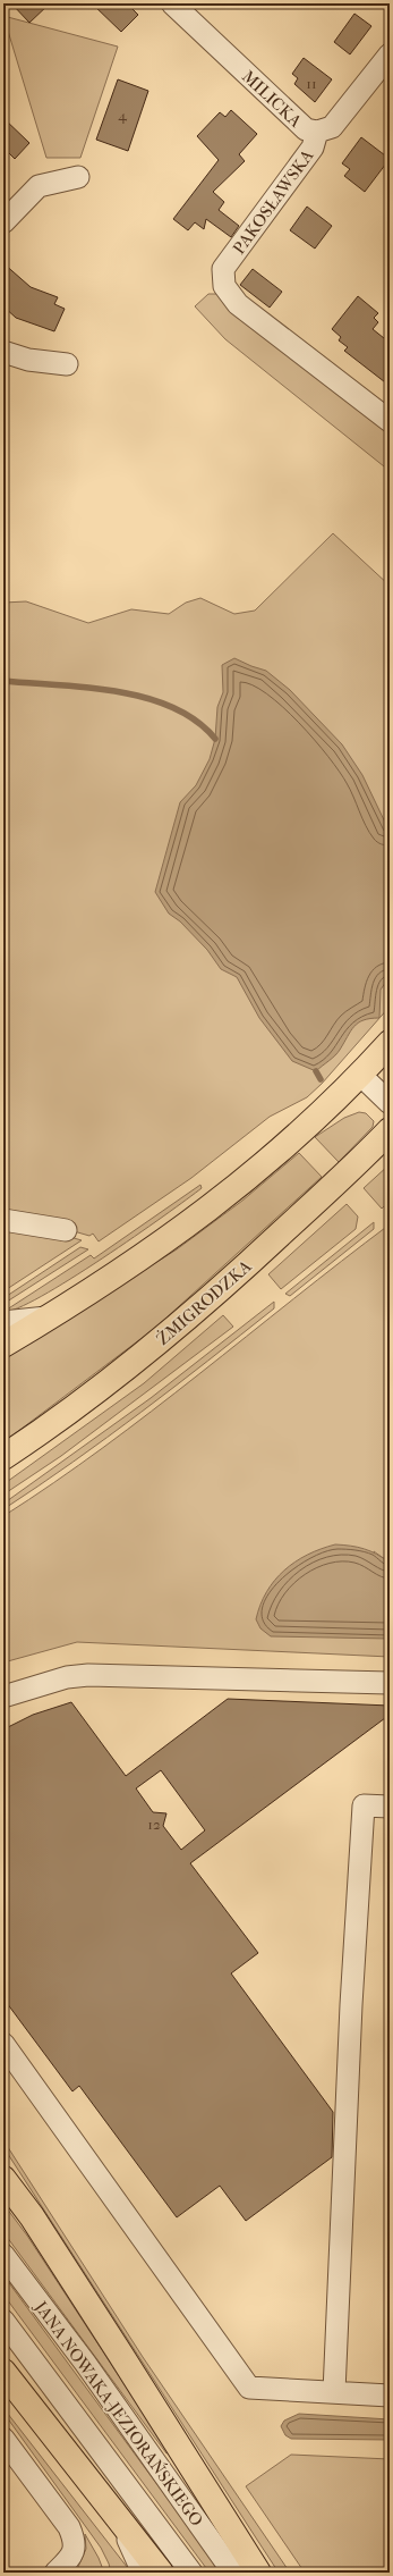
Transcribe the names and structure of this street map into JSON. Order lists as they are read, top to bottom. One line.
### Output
{"streets":{"main road":["ŻMIGRODZKA"],"street":["MILICKA","PAKOSŁAWSKA","JANA NOWAKA-JEZIORAŃSKIEGO"]},"crossings":[["MILICKA","PAKOSŁAWSKA"]],"house_numbers":["11","4","12"]}
